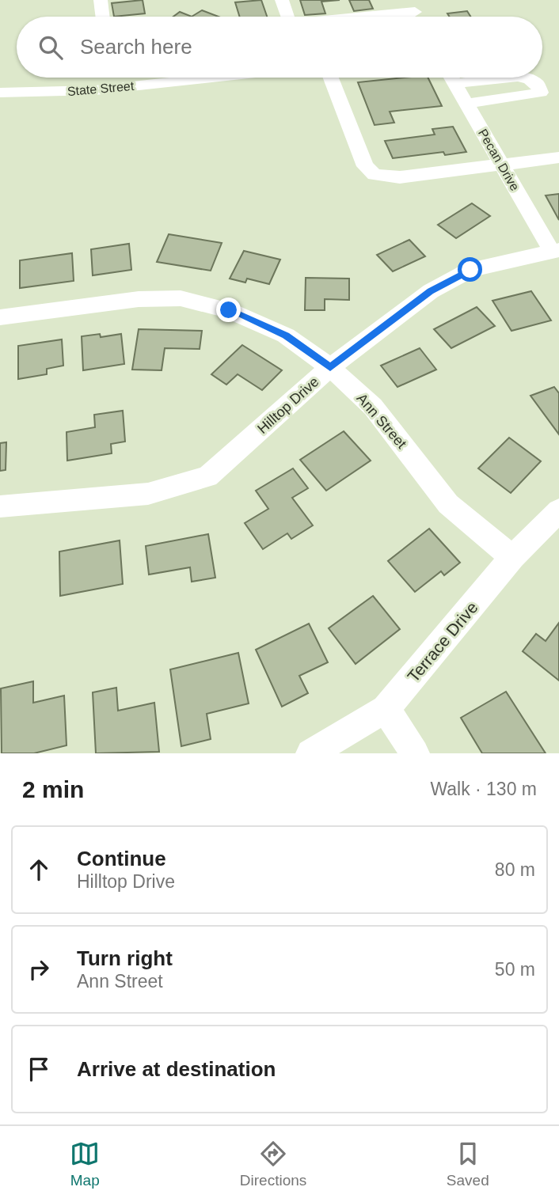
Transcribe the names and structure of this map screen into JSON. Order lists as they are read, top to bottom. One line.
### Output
{"streets":{"street":["State Street","Pecan Drive","Hilltop Drive","Ann Street","Terrace Drive"]},"crossings":[["Pecan Drive","Hilltop Drive"],["Hilltop Drive","Ann Street"],["Ann Street","Terrace Drive"]],"page":{"search":"Search here","heading":["2 min","Walk · 130 m"],"list":[["Continue","Hilltop Drive","80 m"],["Turn right","Ann Street","50 m"],"Arrive at destination"],"nav":["Map","Directions","Saved"]}}
